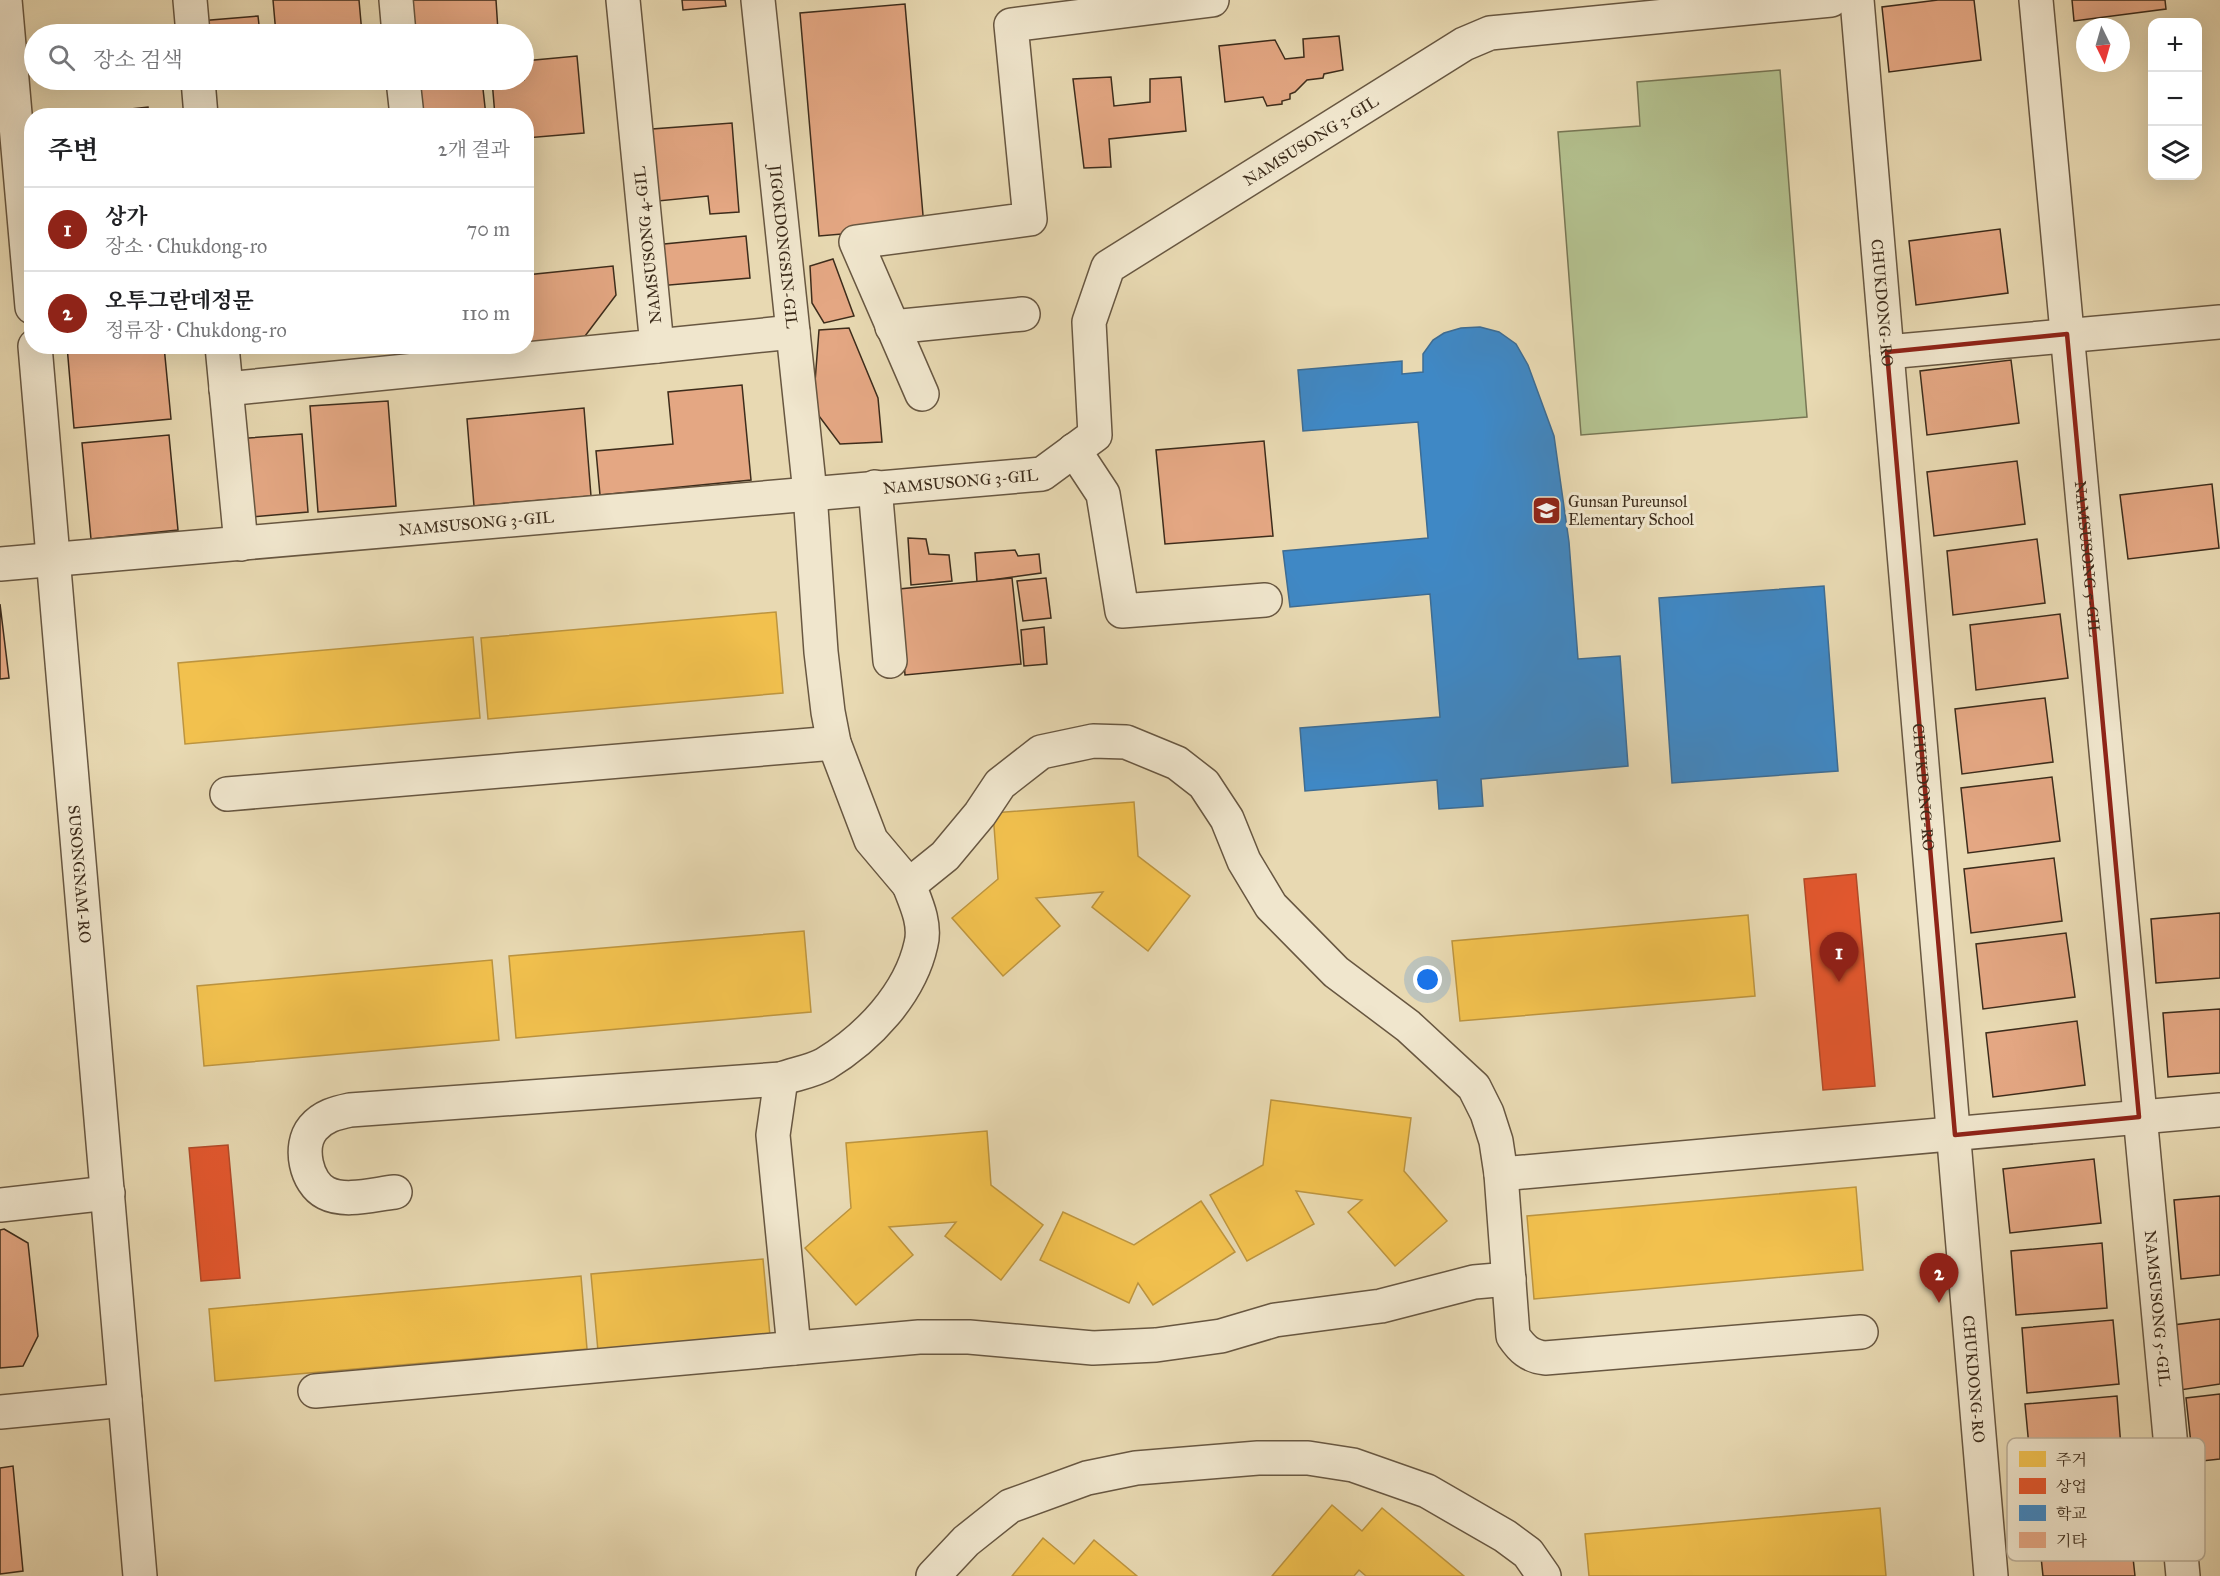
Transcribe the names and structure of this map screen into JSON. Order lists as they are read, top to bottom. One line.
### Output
{"streets":{"street":["NAMSUSONG 3-GIL","NAMSUSONG 4-GIL","JIGOKDONGSIN-GIL","CHUKDONG-RO","NAMSUSONG 5-GIL","SUSONGNAM-RO"]},"crossings":[["NAMSUSONG 3-GIL","JIGOKDONGSIN-GIL"],["NAMSUSONG 3-GIL","SUSONGNAM-RO"]],"places":{"school or university":["Gunsan Pureunsol Elementary School"]},"legend":["주거","상업","학교","기타"],"north":"bottom","page":{"map_buttons":["+","−"],"search":"장소 검색","heading":["주변","2개 결과"],"list":[{"mark":"1","name":"상가","note":"장소 · Chukdong-ro","value":"70 m"},{"mark":"2","name":"오투그란데정문","note":"정류장 · Chukdong-ro","value":"110 m"}],"pins":["1","2"]}}
